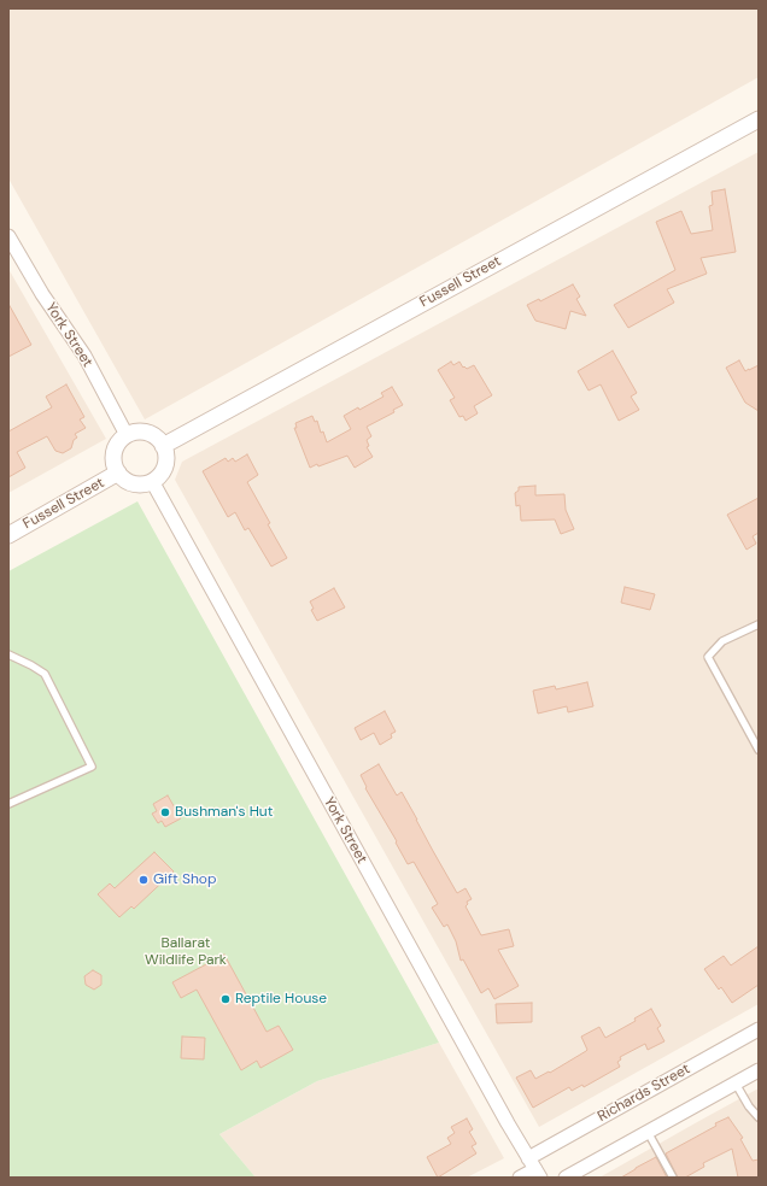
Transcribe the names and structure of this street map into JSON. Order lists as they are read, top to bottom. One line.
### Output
{"streets":{"street":["Fussell Street","York Street","Richards Street"]},"crossings":[["Fussell Street","York Street"],["York Street","Richards Street"]],"parks":["Ballarat Wildlife Park"],"places":["Bushman's Hut","Gift Shop","Reptile House"]}
